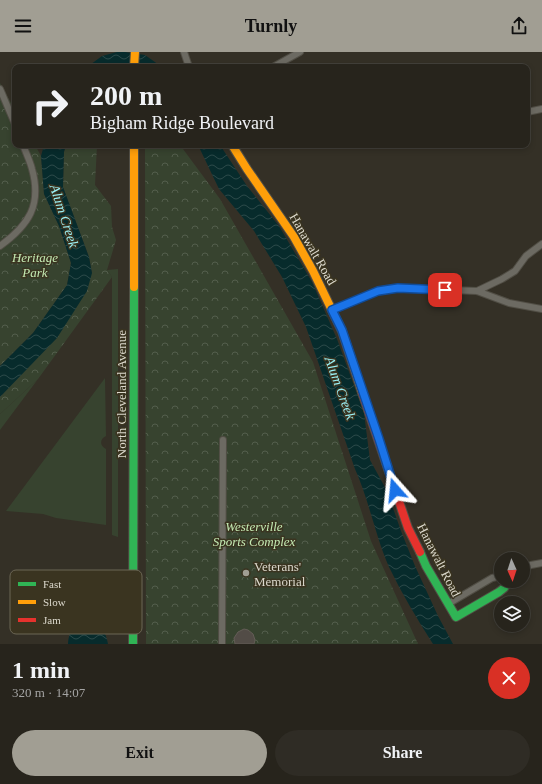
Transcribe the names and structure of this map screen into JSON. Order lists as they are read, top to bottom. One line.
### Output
{"streets":{"street":["Hanawalt Road","North Cleveland Avenue"]},"water":["Alum Creek"],"parks":["Heritage Park","Westerville Sports Complex"],"places":["Veterans' Memorial"],"legend":["Fast","Slow","Jam"],"north":"bottom","page":{"header":"Turnly","turn":["200 m","Bigham Ridge Boulevard"],"heading":["1 min","320 m · 14:07"],"buttons":["Exit","Share"]}}
